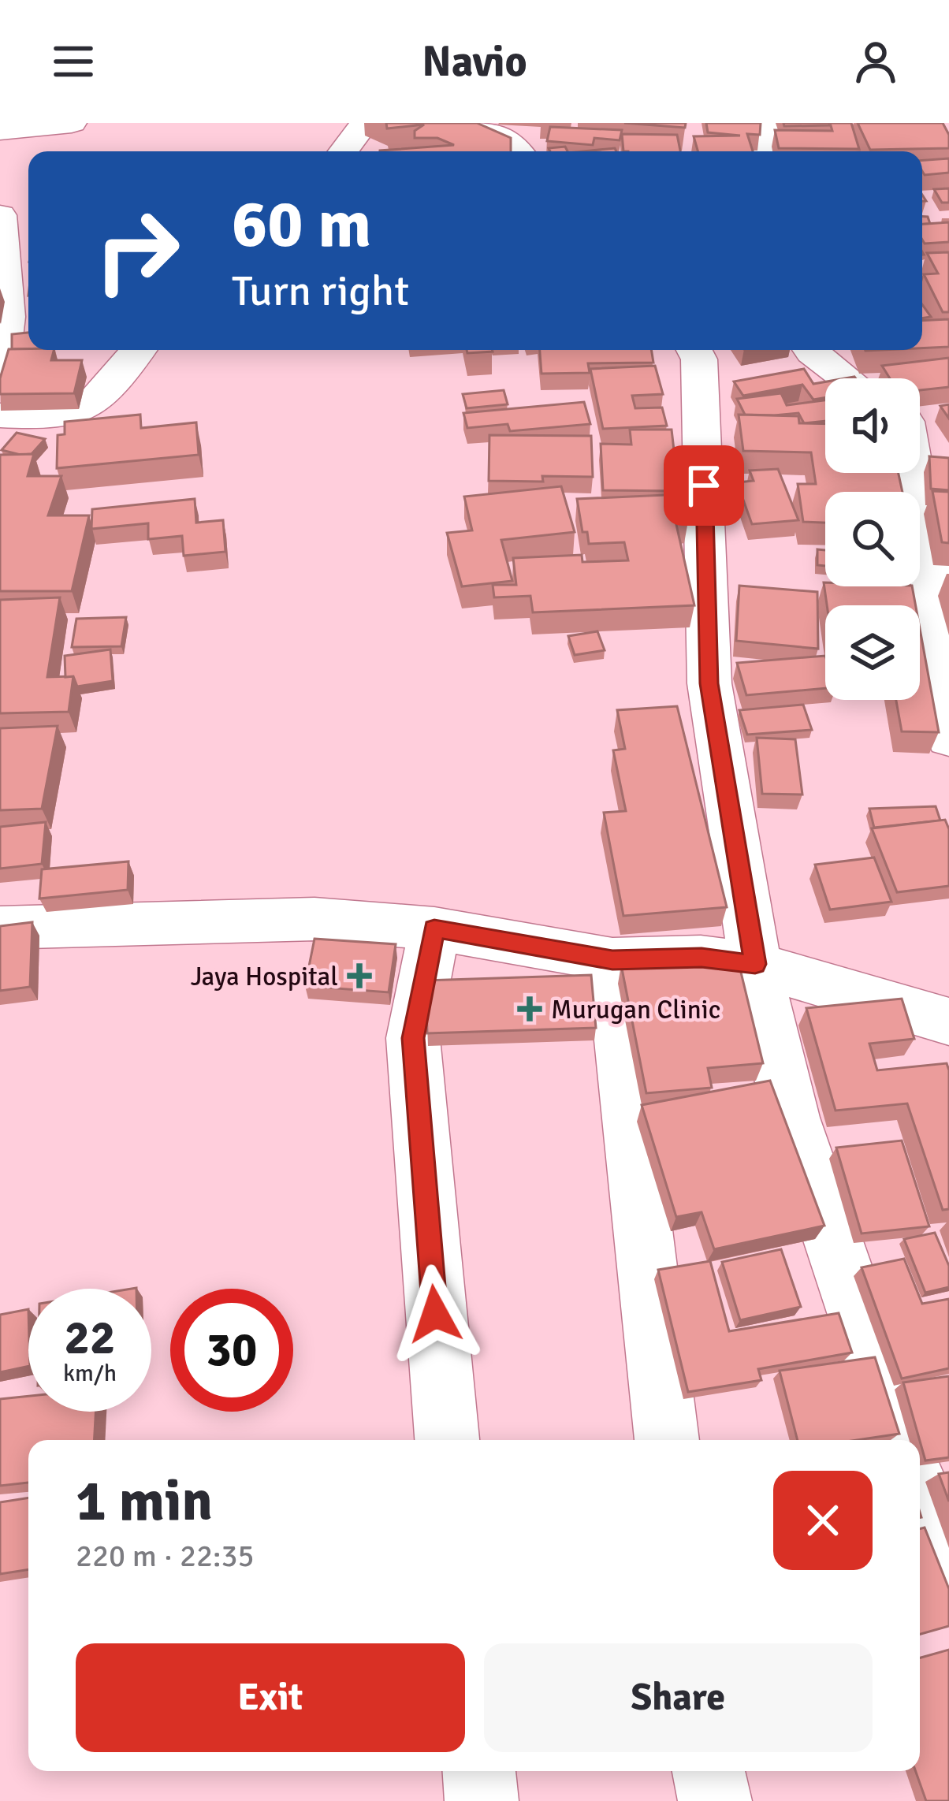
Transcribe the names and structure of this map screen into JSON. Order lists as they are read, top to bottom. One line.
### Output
{"places":{"health":["Jaya Hospital","Murugan Clinic"]},"page":{"header":"Navio","turn":["60 m","Turn right"],"speed":"22 km/h","limit":"30","heading":["1 min","220 m · 22:35"],"buttons":["Exit","Share"]}}
